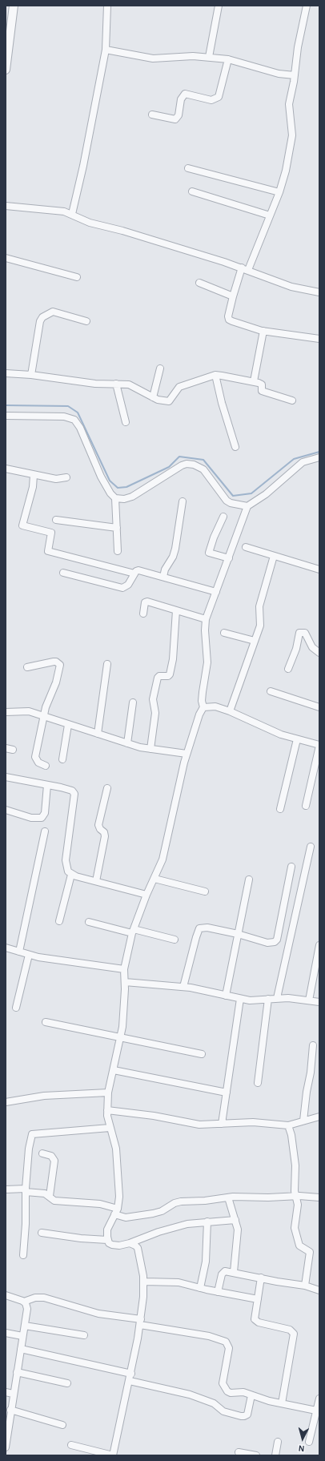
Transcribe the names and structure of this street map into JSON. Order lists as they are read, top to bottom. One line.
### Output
{"north":"bottom"}
